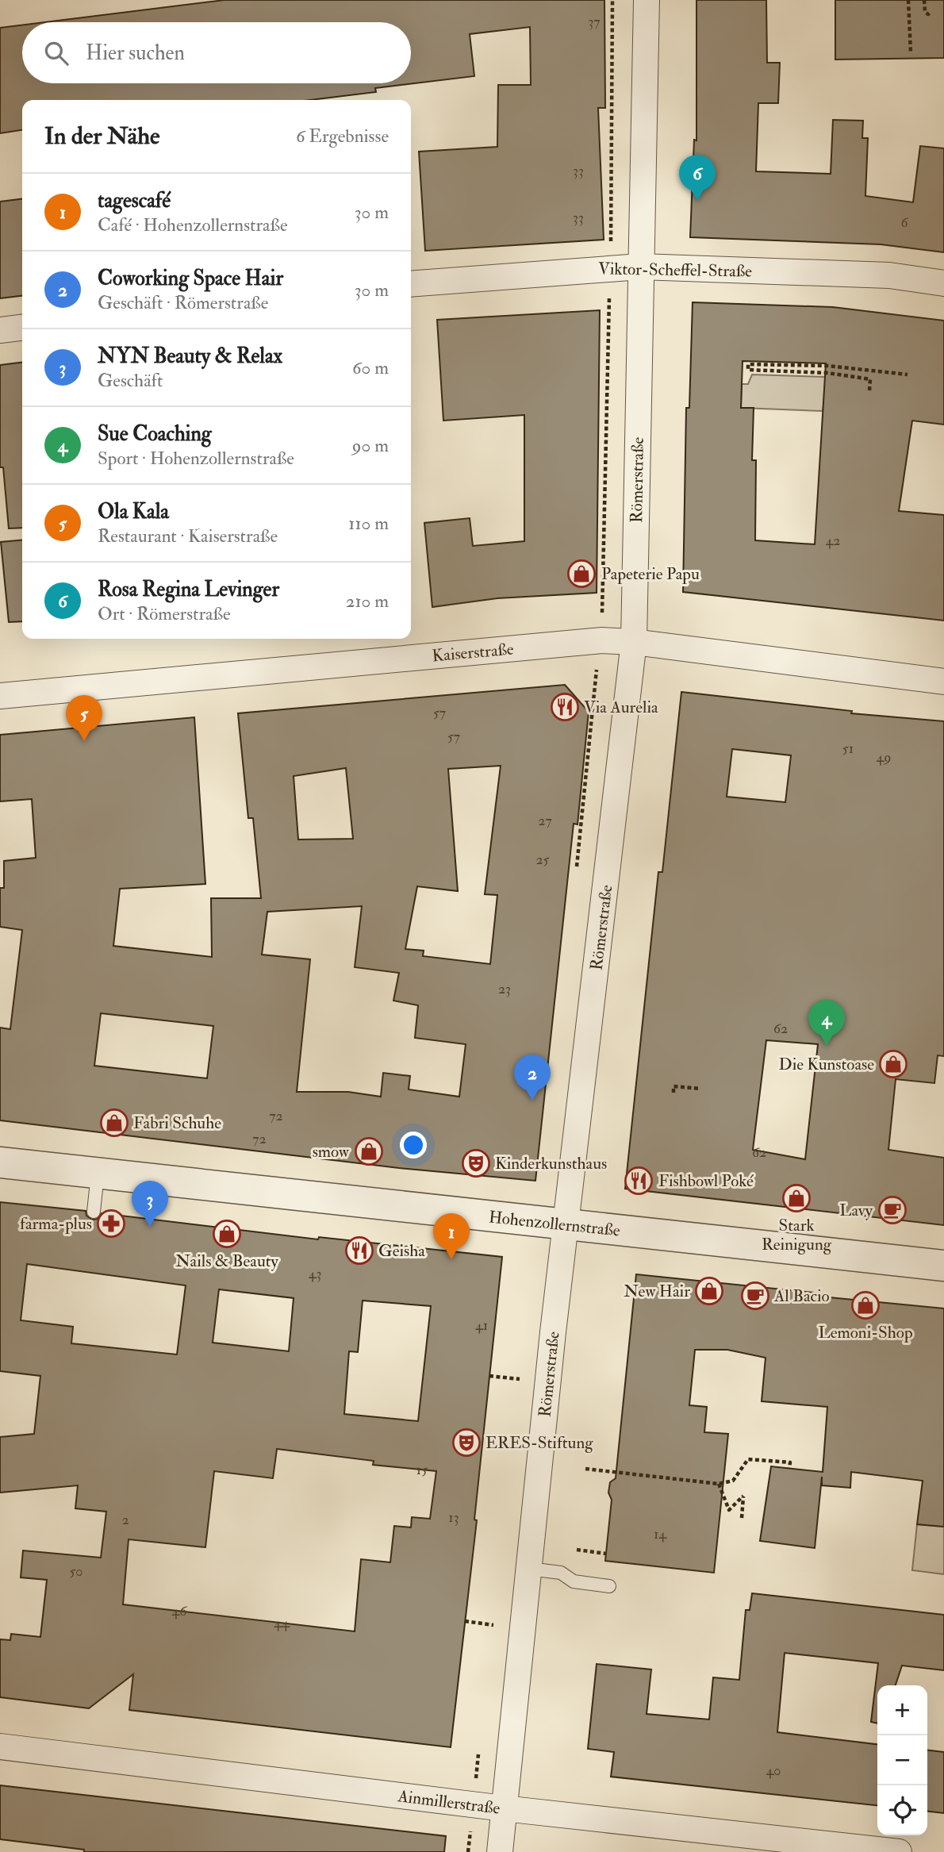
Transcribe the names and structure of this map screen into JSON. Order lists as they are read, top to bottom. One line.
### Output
{"streets":{"street":["Viktor-Scheffel-Straße","Römerstraße","Kaiserstraße","Hohenzollernstraße","Ainmillerstraße"]},"crossings":[["Viktor-Scheffel-Straße","Römerstraße"],["Römerstraße","Kaiserstraße"],["Römerstraße","Hohenzollernstraße"],["Römerstraße","Ainmillerstraße"]],"places":{"shop":["Papeterie Papu","Die Kunstoase","Fabri Schuhe","smow","Stark Reinigung","Nails & Beauty","New Hair","Lemoni-Shop"],"restaurant":["Via Aurelia","Fishbowl Poké","Geisha"],"theatre":["Kinderkunsthaus","ERES-Stiftung"],"cafe":["Lavy","Al Bacio"],"pharmacy":["farma-plus"]},"house_numbers":["37","33","33","6","42","57","57","51","49","27","25","23","62","72","72","62","43","41","15","13","2","14","50","46","44","40"],"page":{"search":"Hier suchen","heading":["In der Nähe","6 Ergebnisse"],"pins":["6","5","4","2","3","1"],"list":[{"mark":"1","name":"tagescafé","note":"Café · Hohenzollernstraße","value":"30 m"},{"mark":"2","name":"Coworking Space Hair","note":"Geschäft · Römerstraße","value":"30 m"},{"mark":"3","name":"NYN Beauty & Relax","note":"Geschäft","value":"60 m"},{"mark":"4","name":"Sue Coaching","note":"Sport · Hohenzollernstraße","value":"90 m"},{"mark":"5","name":"Ola Kala","note":"Restaurant · Kaiserstraße","value":"110 m"},{"mark":"6","name":"Rosa Regina Levinger","note":"Ort · Römerstraße","value":"210 m"}],"map_buttons":["+","−"]}}
